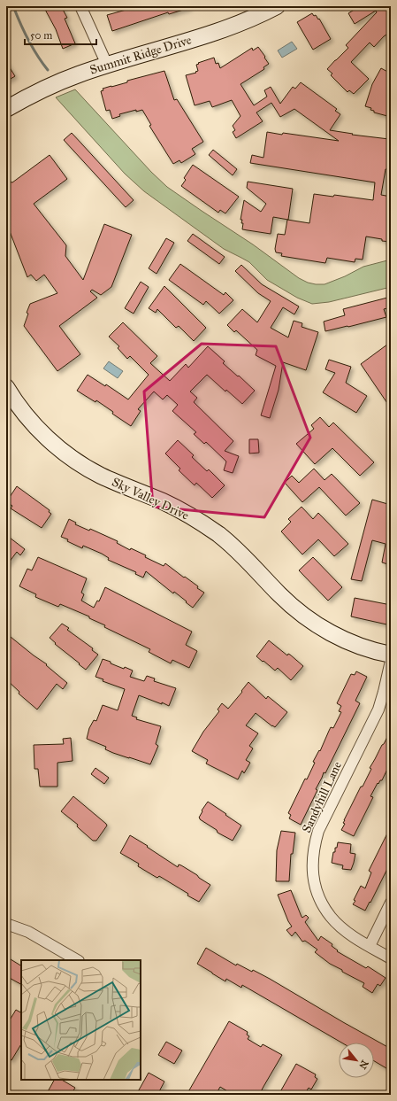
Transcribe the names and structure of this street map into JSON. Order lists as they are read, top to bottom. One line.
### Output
{"streets":{"street":["Summit Ridge Drive","Sky Valley Drive","Sandyhill Lane"]},"scale_bar":"50 m","north":"bottom right"}
